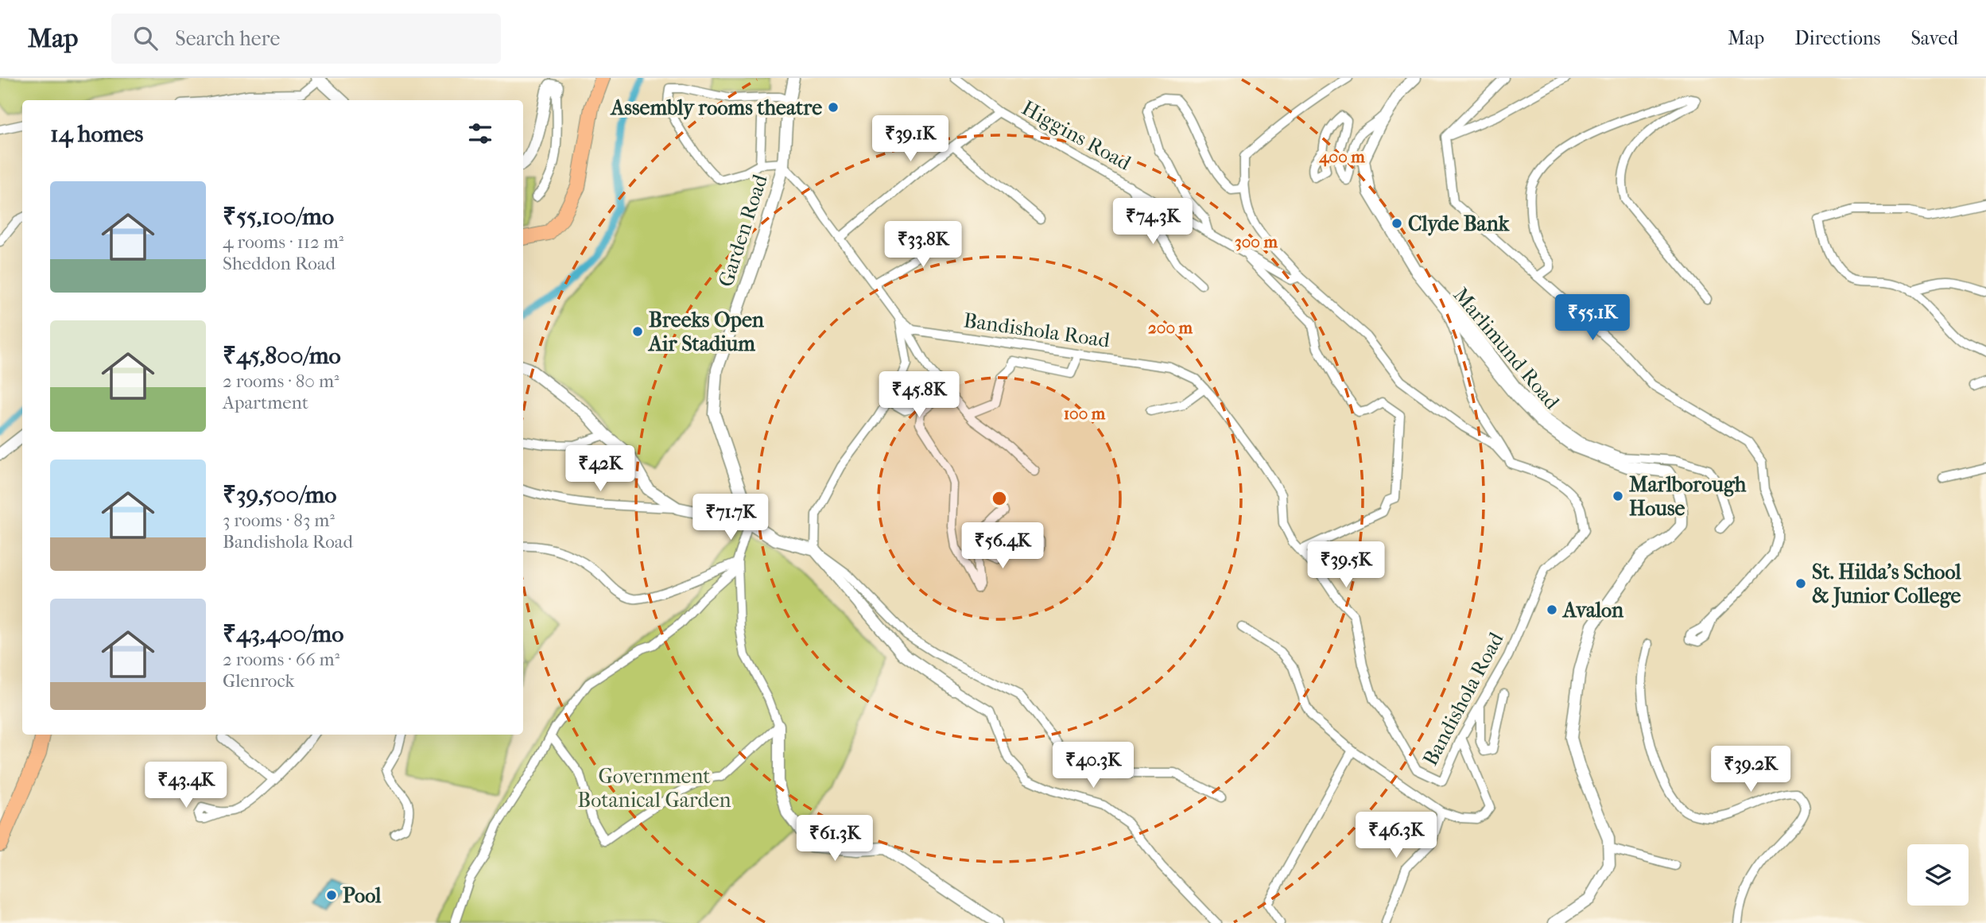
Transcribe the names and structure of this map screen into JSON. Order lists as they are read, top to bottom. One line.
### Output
{"streets":{"street":["Higgins Road","Garden Road","Bandishola Road","Marlimund Road"]},"crossings":[["Garden Road","Bandishola Road"]],"parks":["Government Botanical Garden"],"places":["Assembly rooms theatre","Clyde Bank","Breeks Open Air Stadium","Marlborough House","St. Hilda's School & Junior College","Avalon","Pool"],"page":{"header":"Map","search":"Search here","nav":["Map","Directions","Saved"],"heading":"14 homes","price":["₹39.1K","₹74.3K","₹33.8K","₹55.1K","₹45.8K","₹42K","₹71.7K","₹56.4K","₹39.5K","₹40.3K","₹39.2K","₹43.4K","₹46.3K","₹61.3K"],"list":[{"name":"₹55,100/mo","note":"4 rooms · 112 m² · Sheddon Road"},{"name":"₹45,800/mo","note":"2 rooms · 80 m² · Apartment"},{"name":"₹39,500/mo","note":"3 rooms · 83 m² · Bandishola Road"},{"name":"₹43,400/mo","note":"2 rooms · 66 m² · Glenrock"}]},"rings":["400 m","300 m","200 m","100 m"]}
